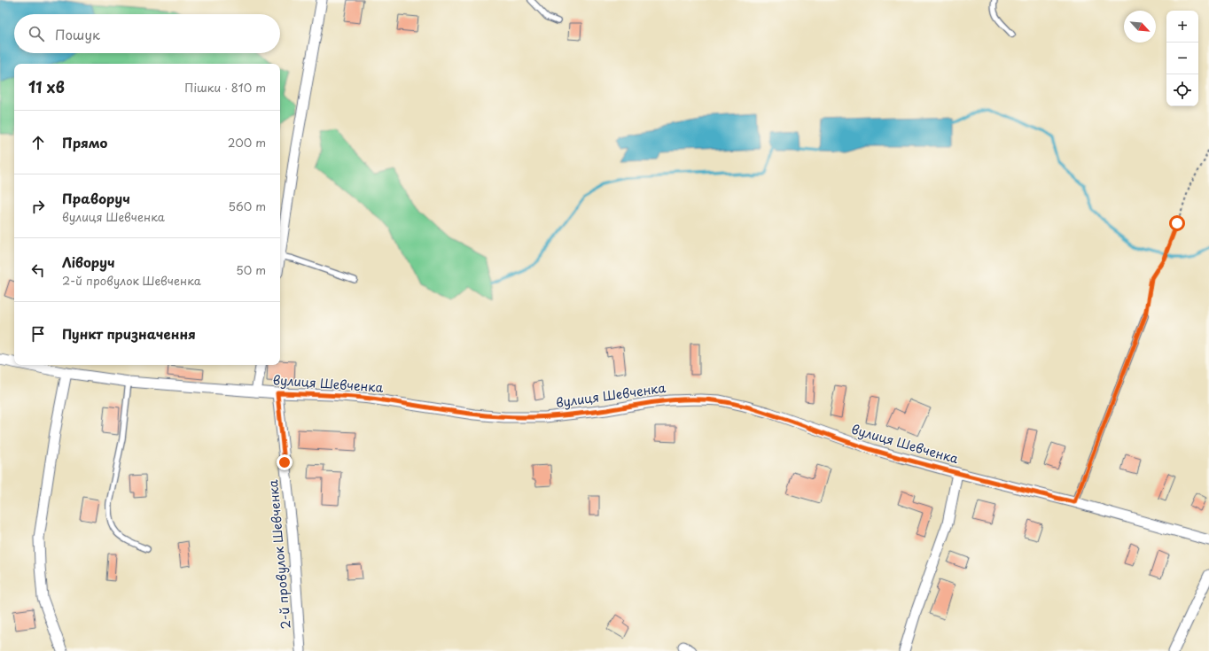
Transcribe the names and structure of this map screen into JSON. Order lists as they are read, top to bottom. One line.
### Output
{"streets":{"street":["вулиця Шевченка","2-й провулок Шевченка"]},"crossings":[["вулиця Шевченка","2-й провулок Шевченка"]],"north":"bottom right","page":{"map_buttons":["+","−"],"search":"Пошук","heading":["11 хв","Пішки · 810 m"],"list":[["Прямо","200 m"],["Праворуч","вулиця Шевченка","560 m"],["Ліворуч","2-й провулок Шевченка","50 m"],"Пункт призначення"]}}
